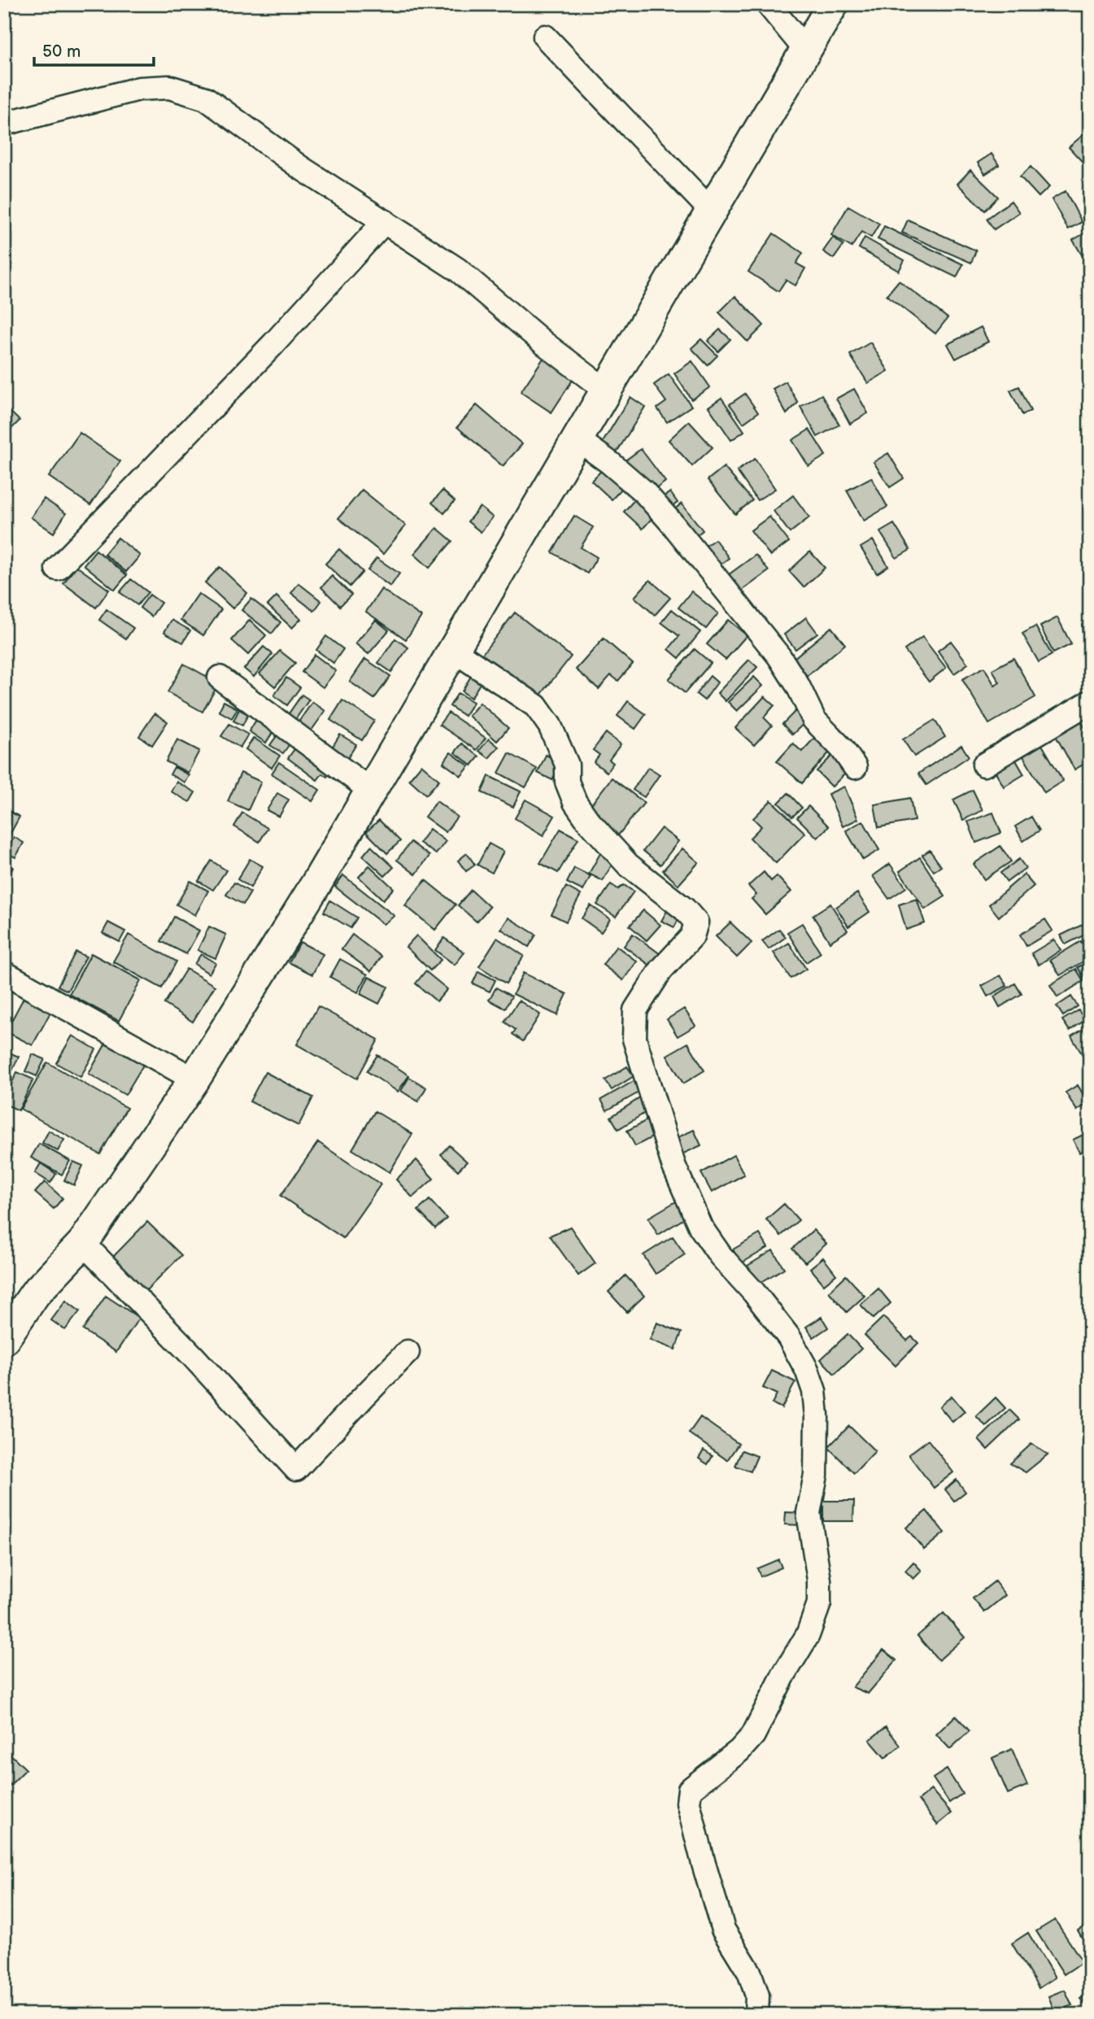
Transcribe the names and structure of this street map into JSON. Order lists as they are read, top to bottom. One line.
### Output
{"scale_bar":"50 m"}
